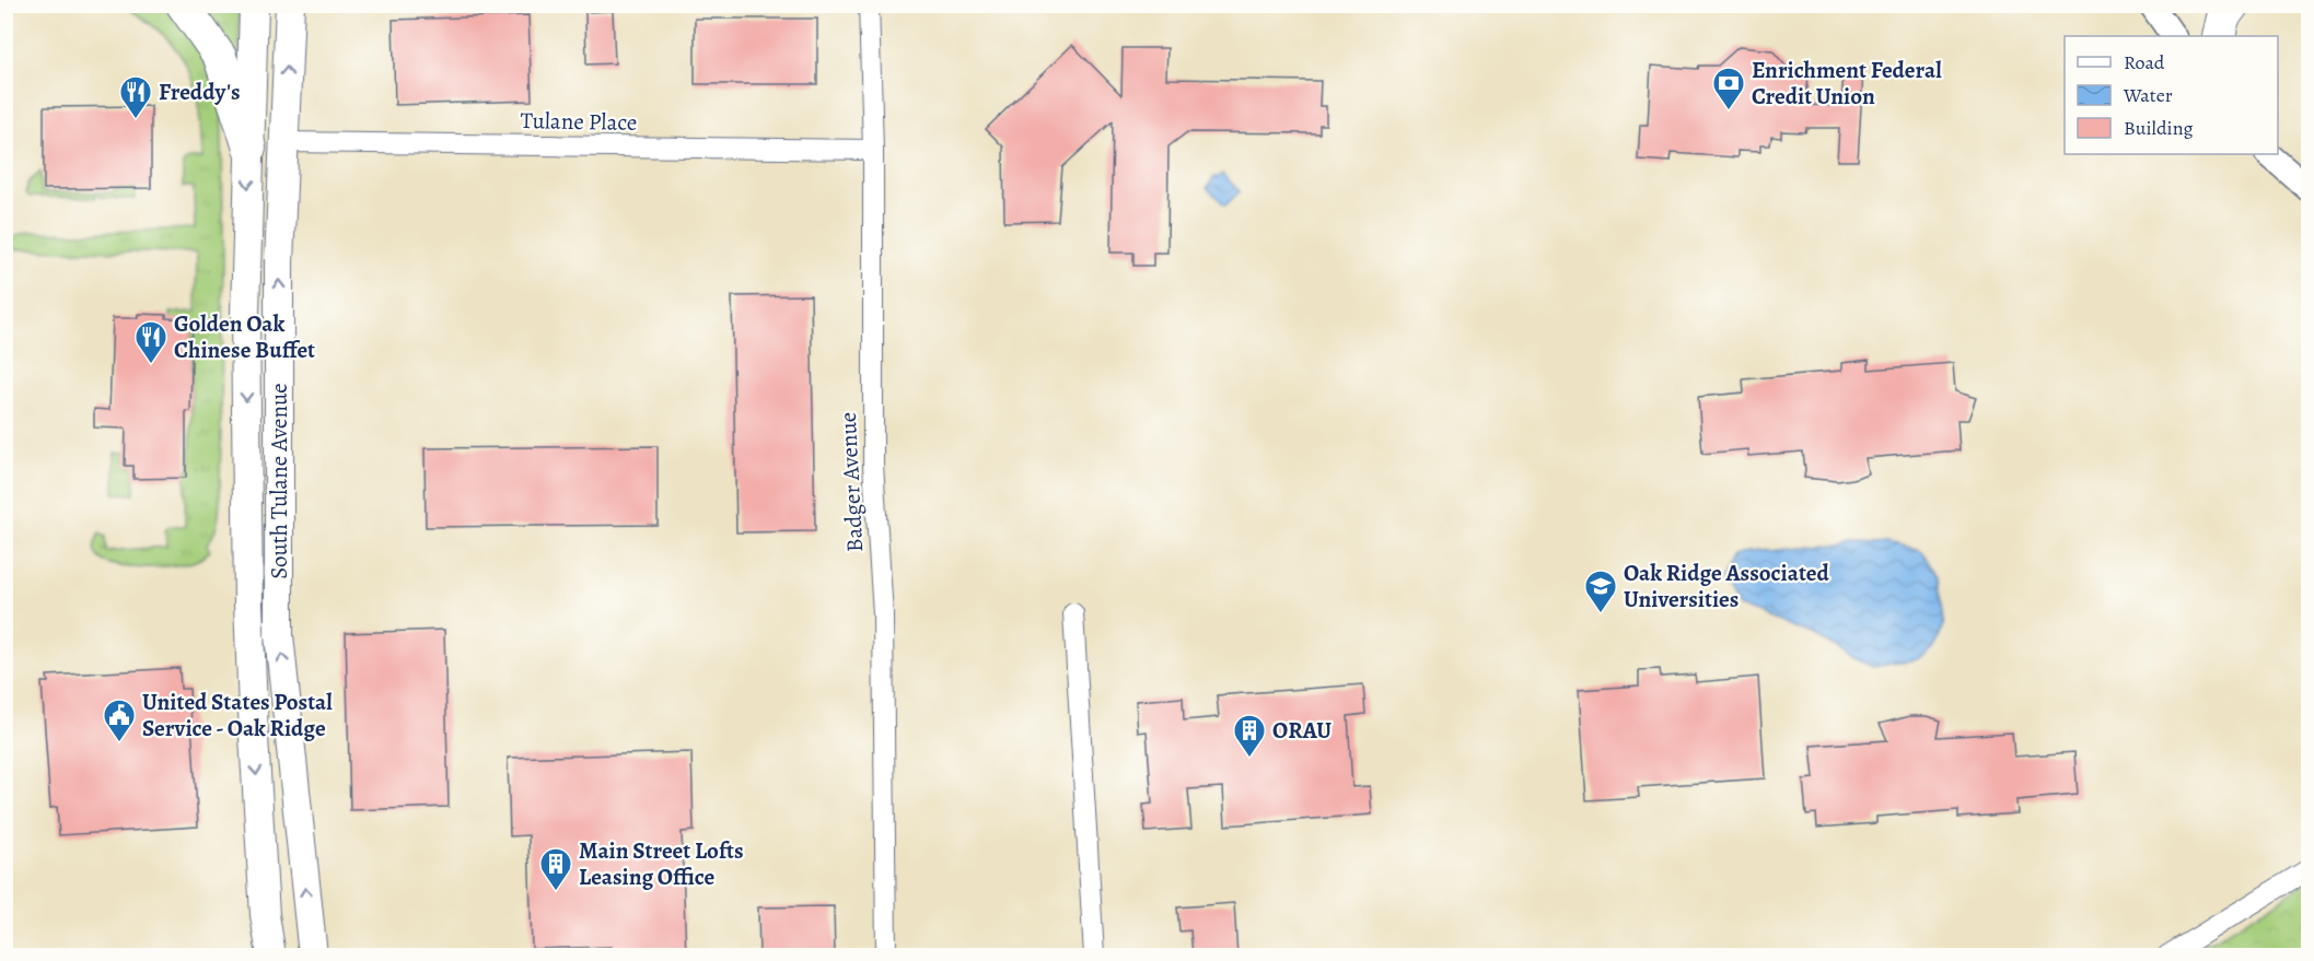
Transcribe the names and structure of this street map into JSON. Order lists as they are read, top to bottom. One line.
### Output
{"streets":{"main road":["South Tulane Avenue"],"street":["Tulane Place","Badger Avenue"]},"crossings":[["Tulane Place","South Tulane Avenue"],["Tulane Place","Badger Avenue"]],"places":{"bank":["Enrichment Federal Credit Union"],"restaurant":["Freddy's","Golden Oak Chinese Buffet"],"school or university":["Oak Ridge Associated Universities"],"public building":["United States Postal Service - Oak Ridge"],"building":["ORAU","Main Street Lofts Leasing Office"]},"legend":["Road","Water","Building"]}
